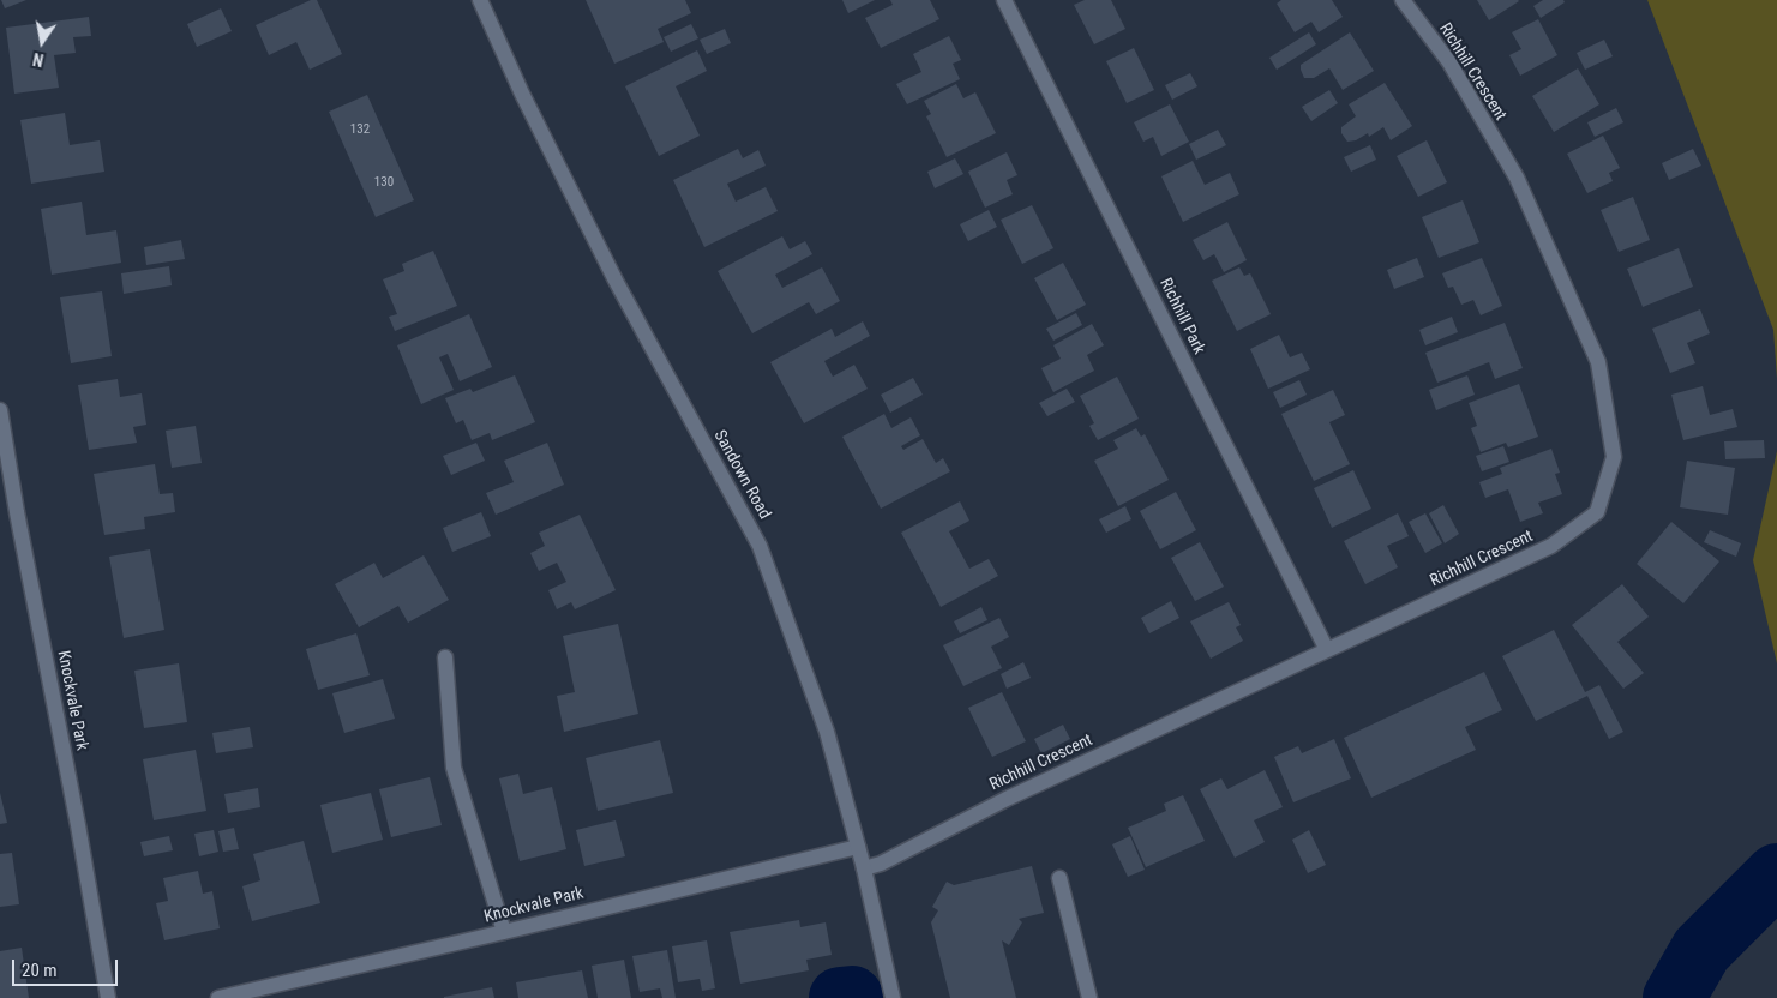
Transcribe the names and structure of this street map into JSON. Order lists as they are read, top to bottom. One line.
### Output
{"streets":{"street":["Richhill Crescent","Richhill Park","Sandown Road","Knockvale Park"]},"crossings":[["Richhill Crescent","Richhill Park"],["Richhill Crescent","Sandown Road"],["Sandown Road","Knockvale Park"]],"house_numbers":["132","130"],"scale_bar":"20 m","north":"bottom"}
